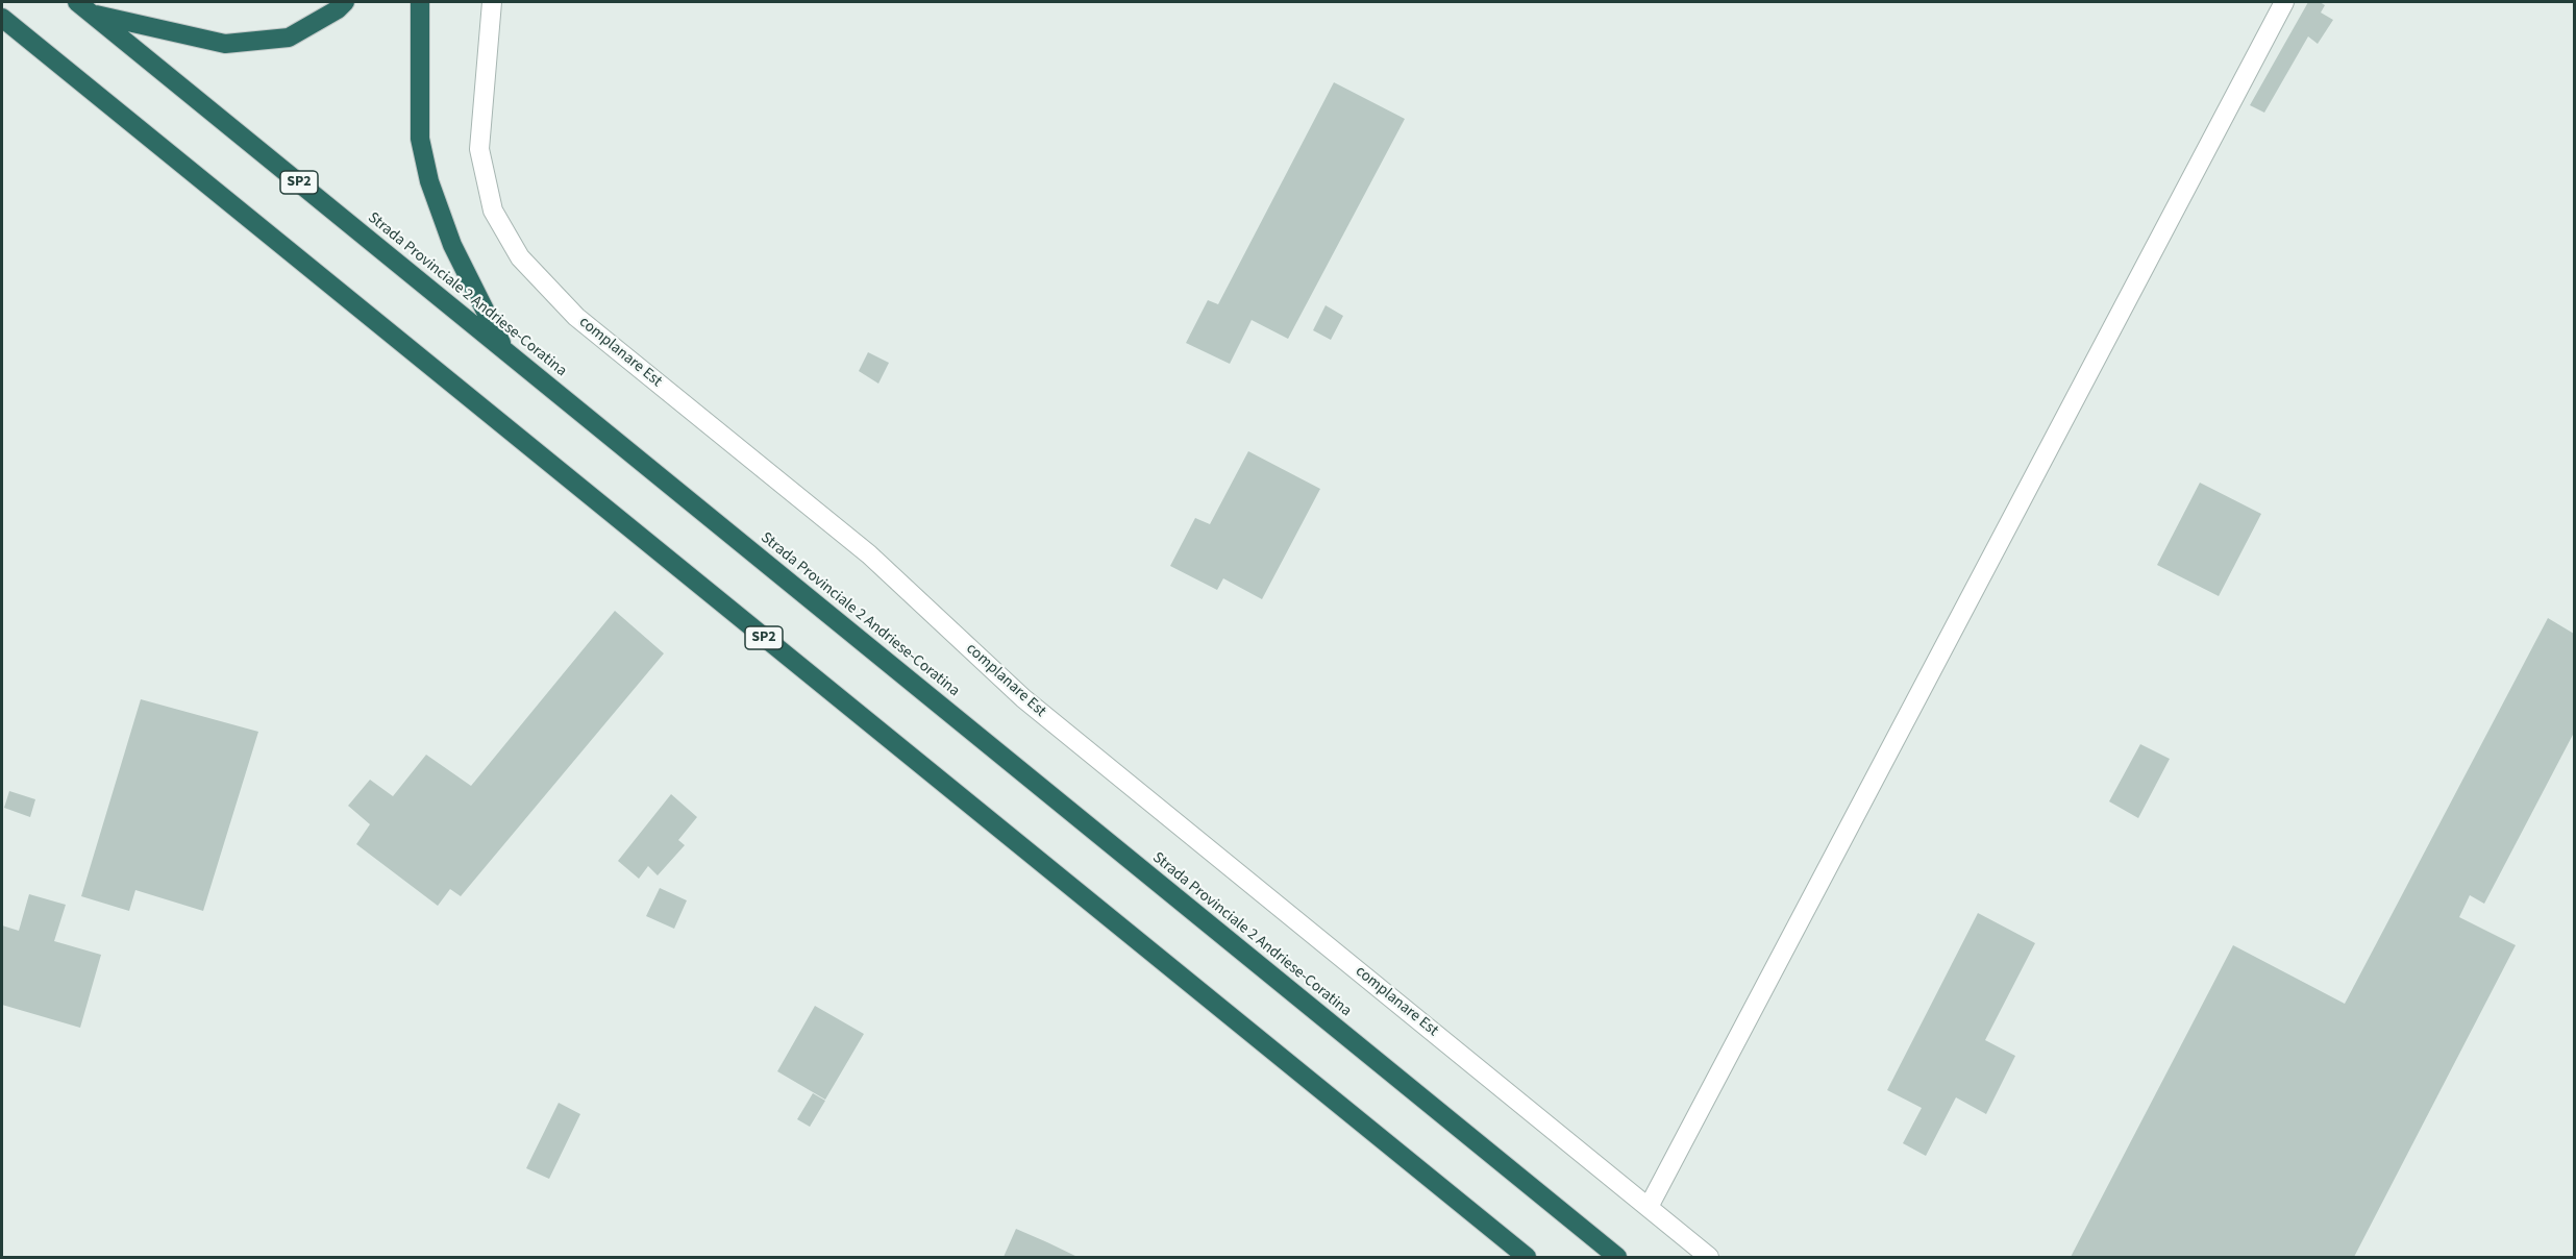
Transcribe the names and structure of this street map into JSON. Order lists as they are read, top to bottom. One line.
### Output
{"streets":{"highway":["SP2","Strada Provinciale 2 Andriese-Coratina"],"street":["complanare Est"]}}
